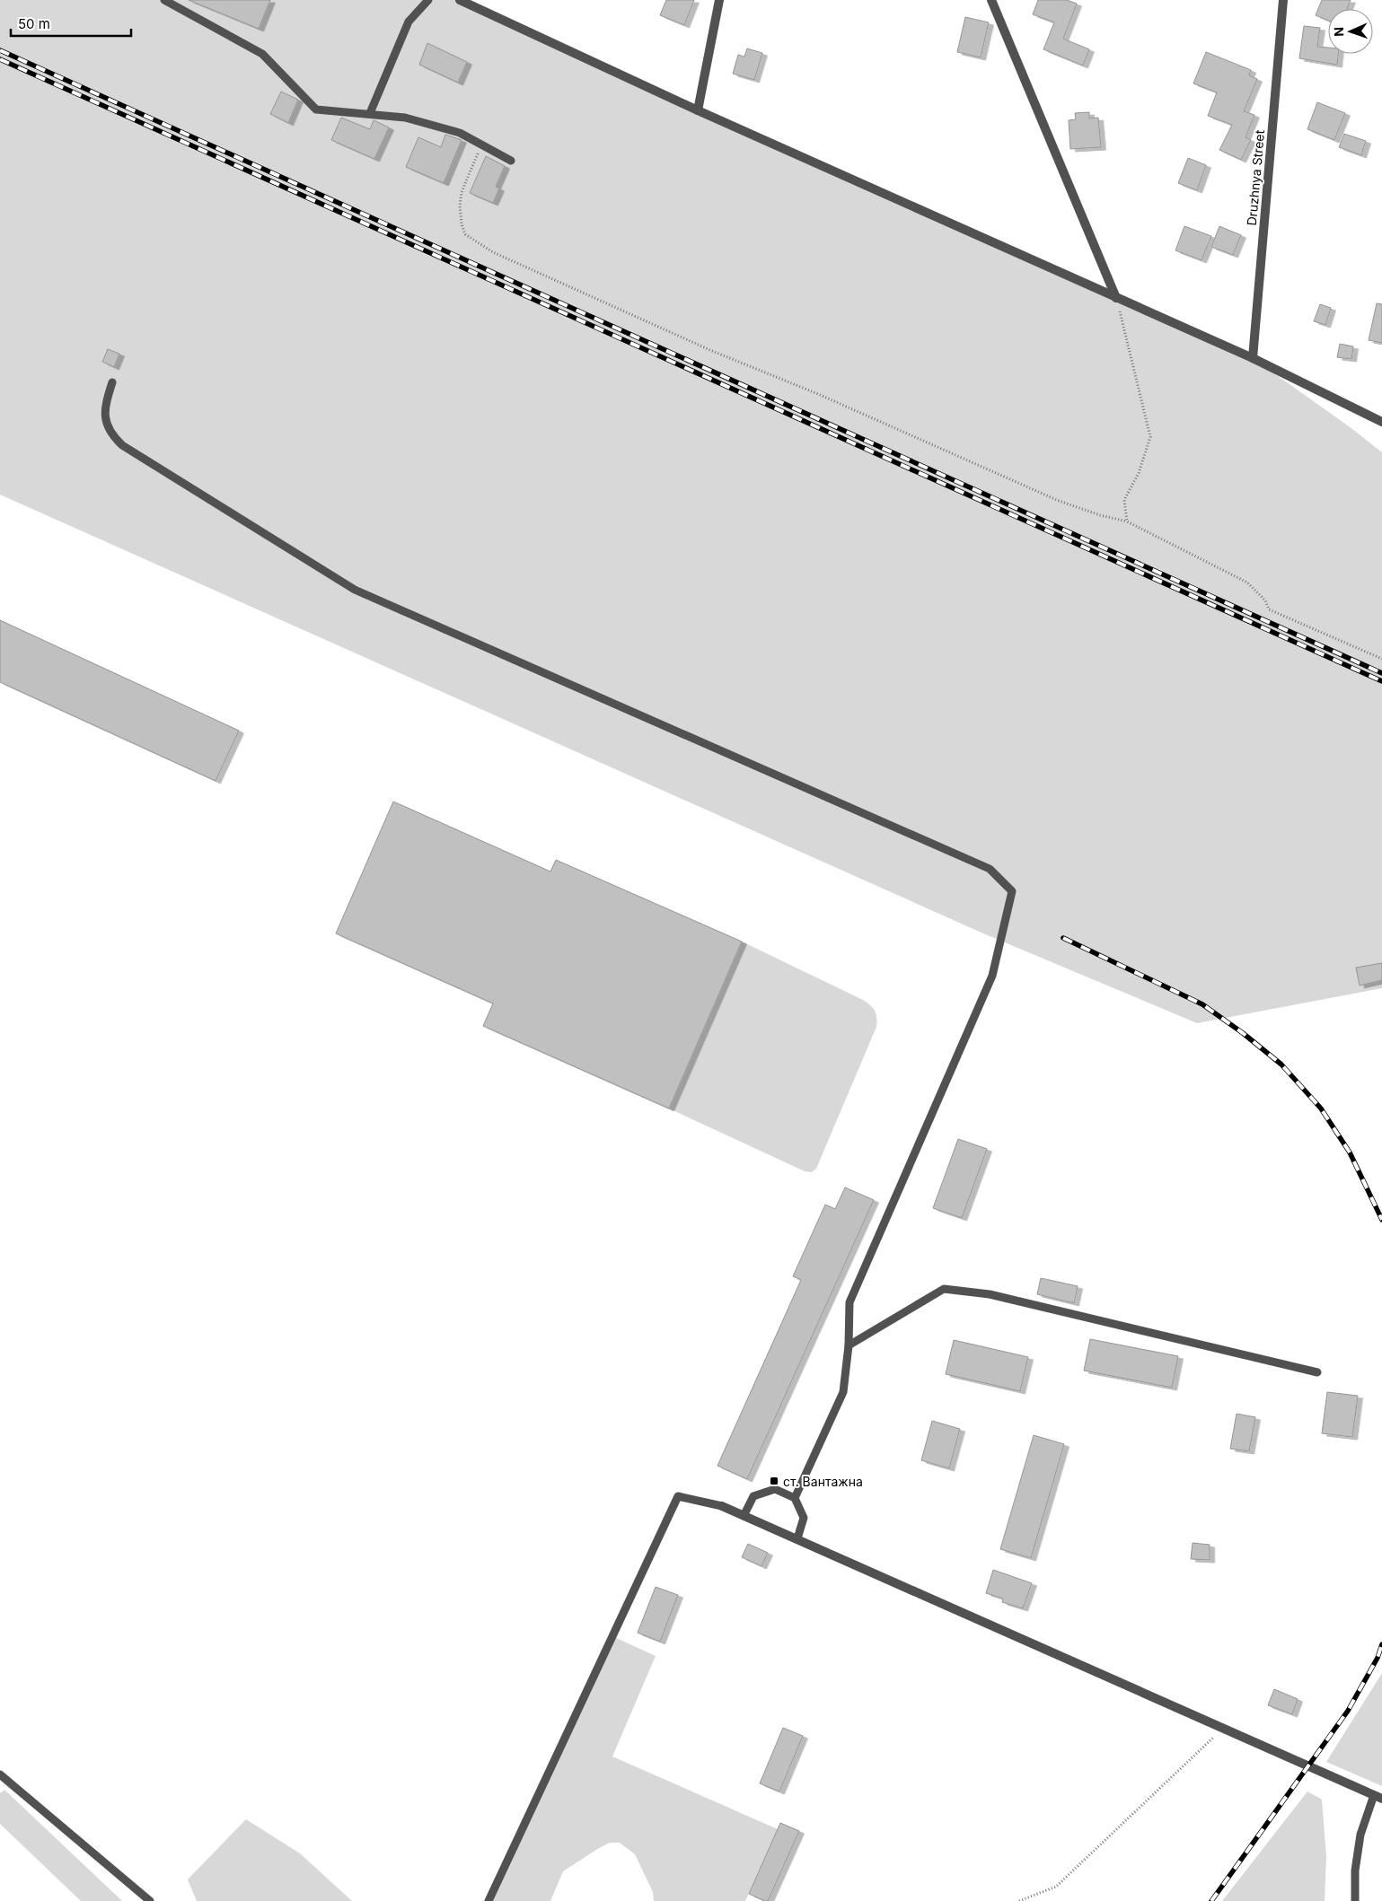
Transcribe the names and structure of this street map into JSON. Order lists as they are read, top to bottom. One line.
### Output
{"streets":{"street":["Druzhnya Street"]},"places":{"transit":["ст. Вантажна"]},"scale_bar":"50 m","north":"left"}
